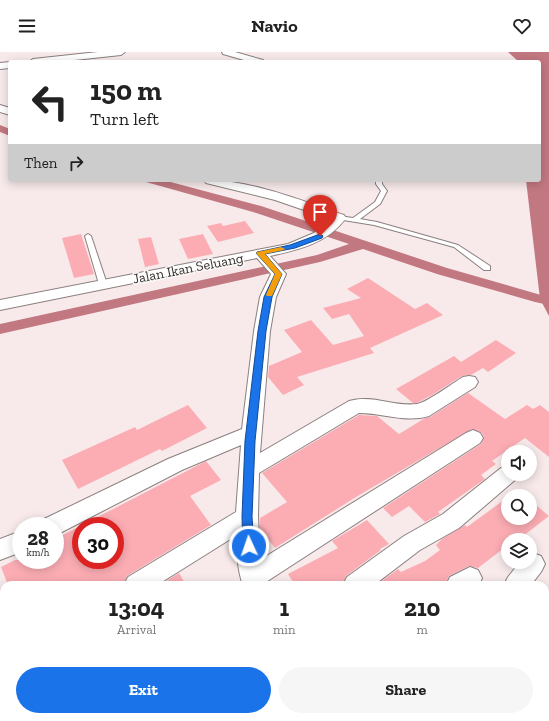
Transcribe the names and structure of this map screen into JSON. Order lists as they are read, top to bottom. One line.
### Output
{"streets":{"street":["Jalan Ikan Seluang"]},"page":{"header":"Navio","turn":["150 m","Turn left"],"then":"Then","speed":"28 km/h","limit":"30","eta":["13:04","Arrival","1","min","210","m"],"buttons":["Exit","Share"]}}
